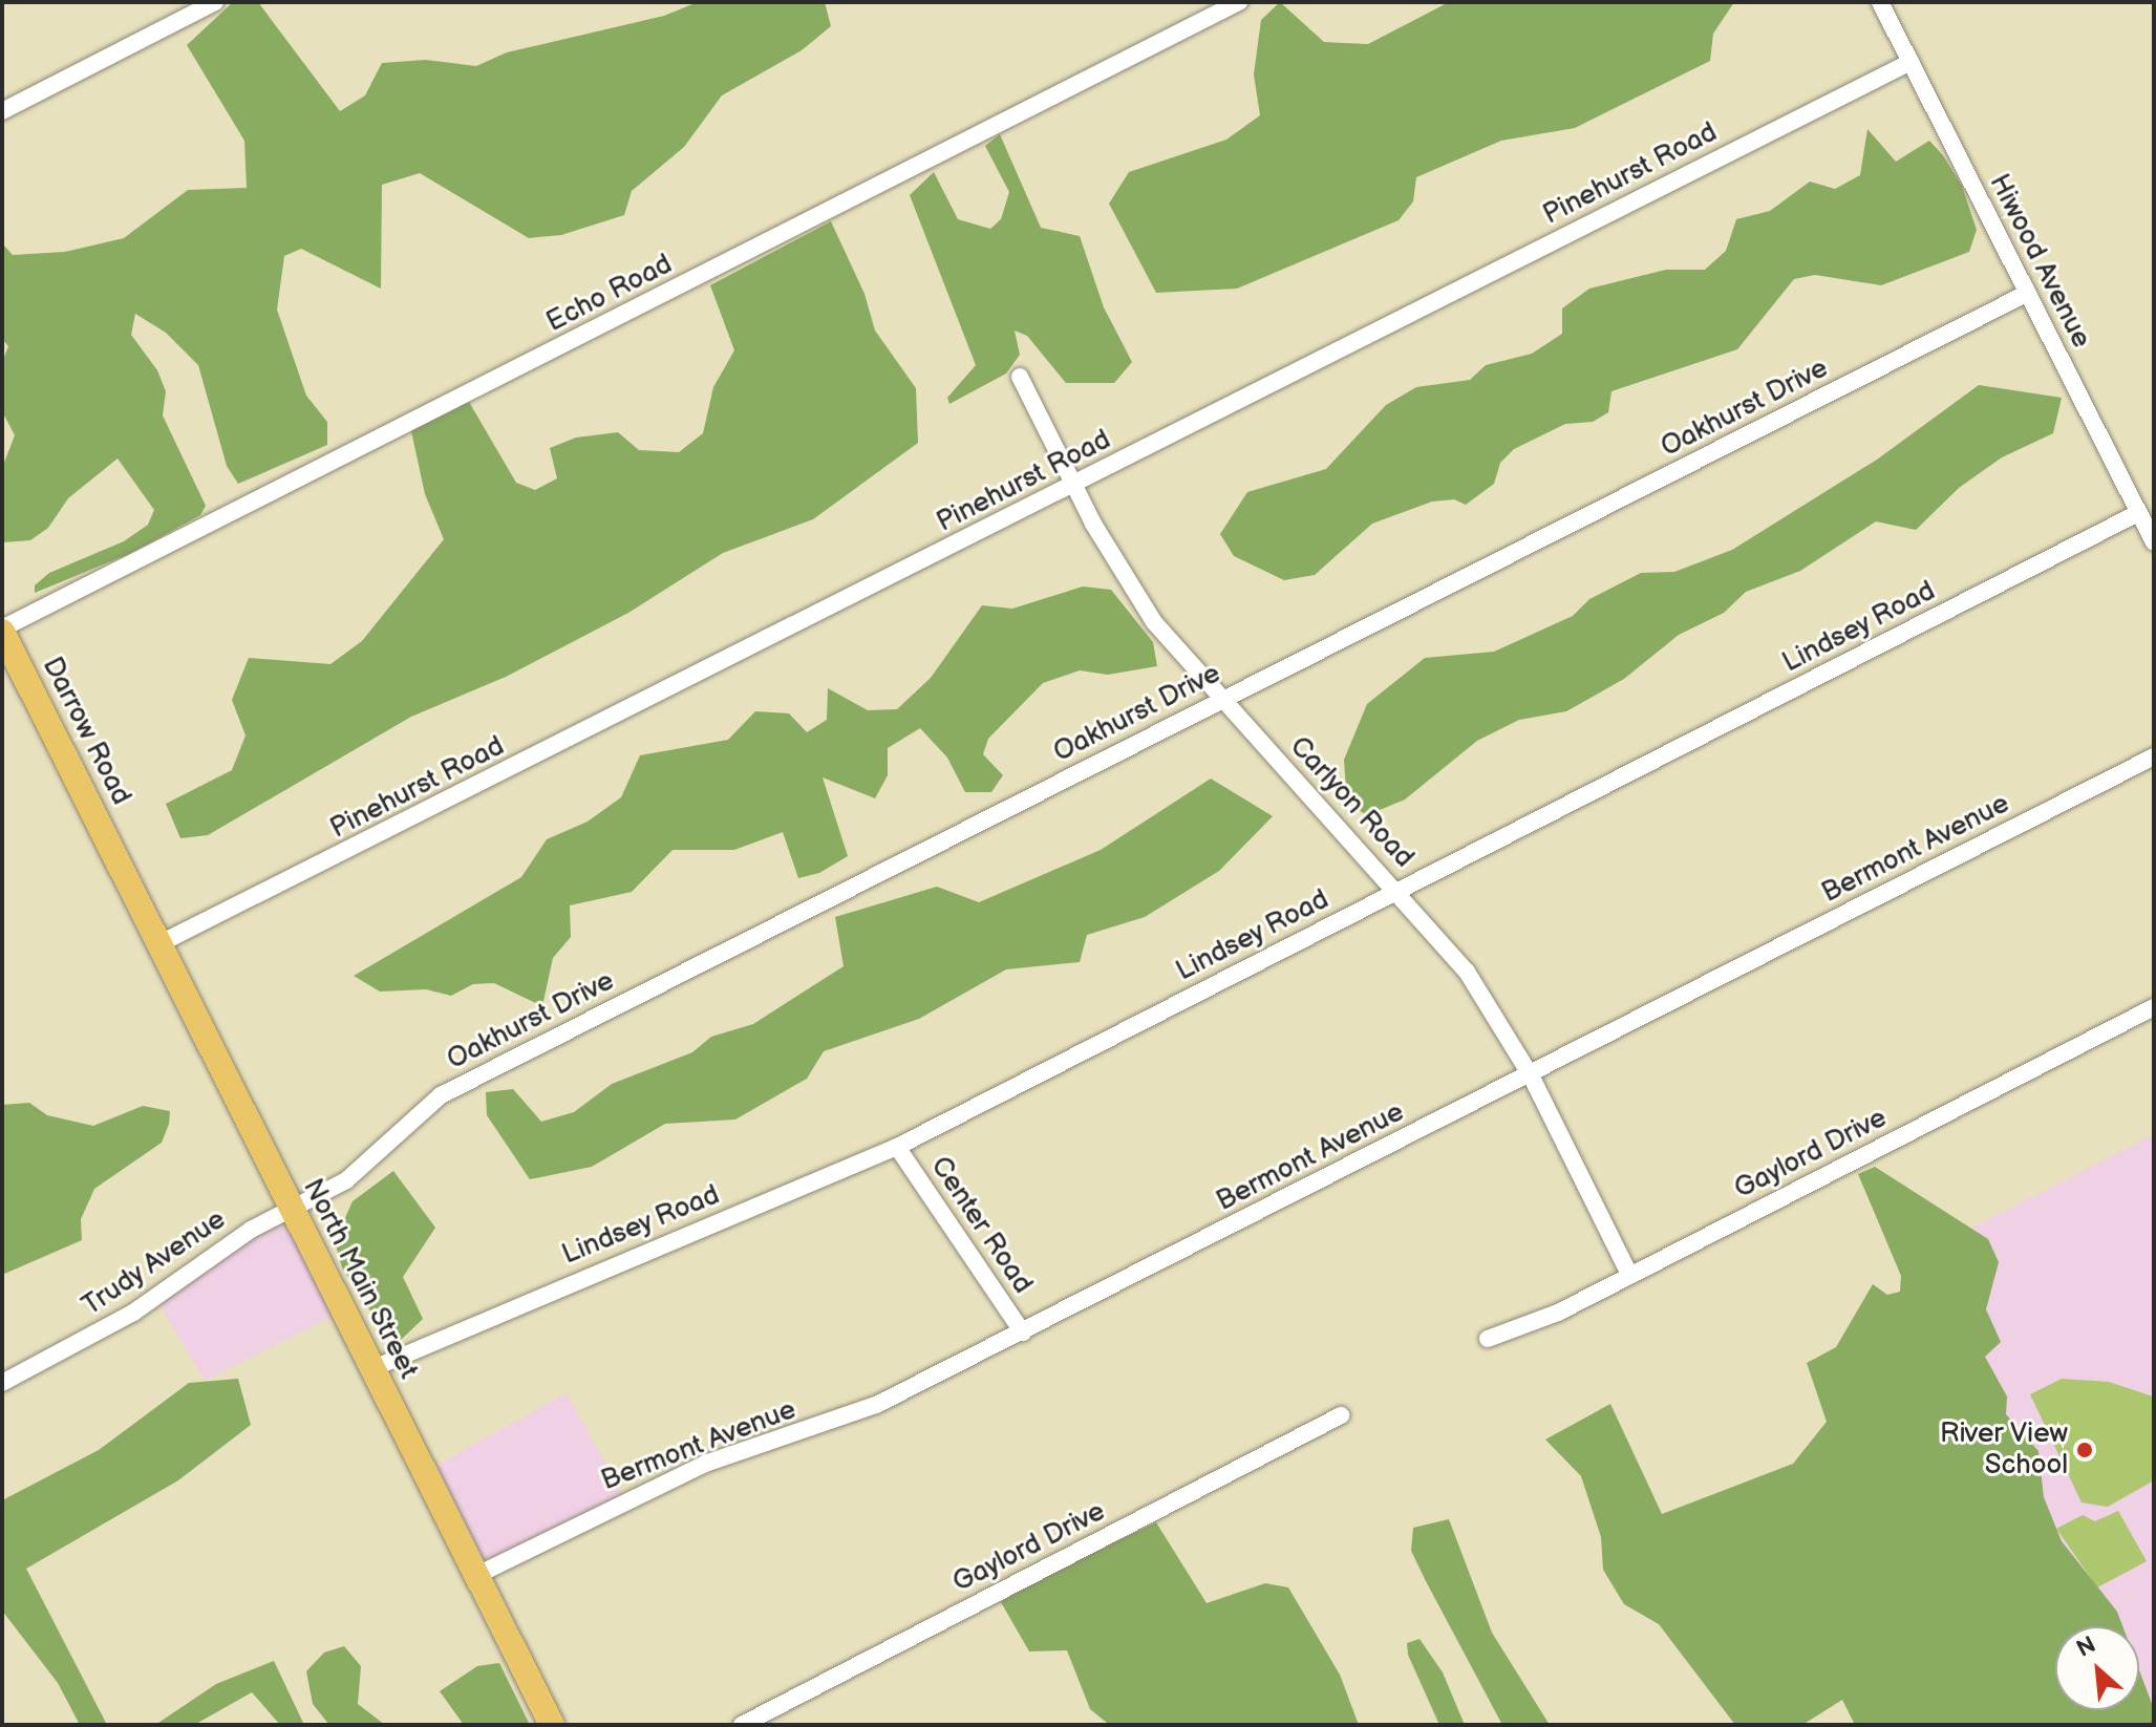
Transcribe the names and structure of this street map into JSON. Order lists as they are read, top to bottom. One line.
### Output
{"streets":{"main road":["Darrow Road","North Main Street"],"street":["Pinehurst Road","Hiwood Avenue","Echo Road","Oakhurst Drive","Lindsey Road","Carlyon Road","Bermont Avenue","Gaylord Drive","Center Road","Trudy Avenue"]},"crossings":[["Pinehurst Road","Hiwood Avenue"],["Pinehurst Road","Carlyon Road"],["Pinehurst Road","North Main Street"],["Hiwood Avenue","Oakhurst Drive"],["Hiwood Avenue","Lindsey Road"],["Echo Road","Darrow Road"],["Oakhurst Drive","Carlyon Road"],["Oakhurst Drive","Trudy Avenue"],["Oakhurst Drive","North Main Street"],["Lindsey Road","Carlyon Road"],["Lindsey Road","Center Road"],["Lindsey Road","North Main Street"],["Darrow Road","North Main Street"],["Carlyon Road","Bermont Avenue"],["Carlyon Road","Gaylord Drive"],["Bermont Avenue","Center Road"],["Bermont Avenue","North Main Street"],["Trudy Avenue","North Main Street"]],"places":["River View School"],"north":"top left"}
